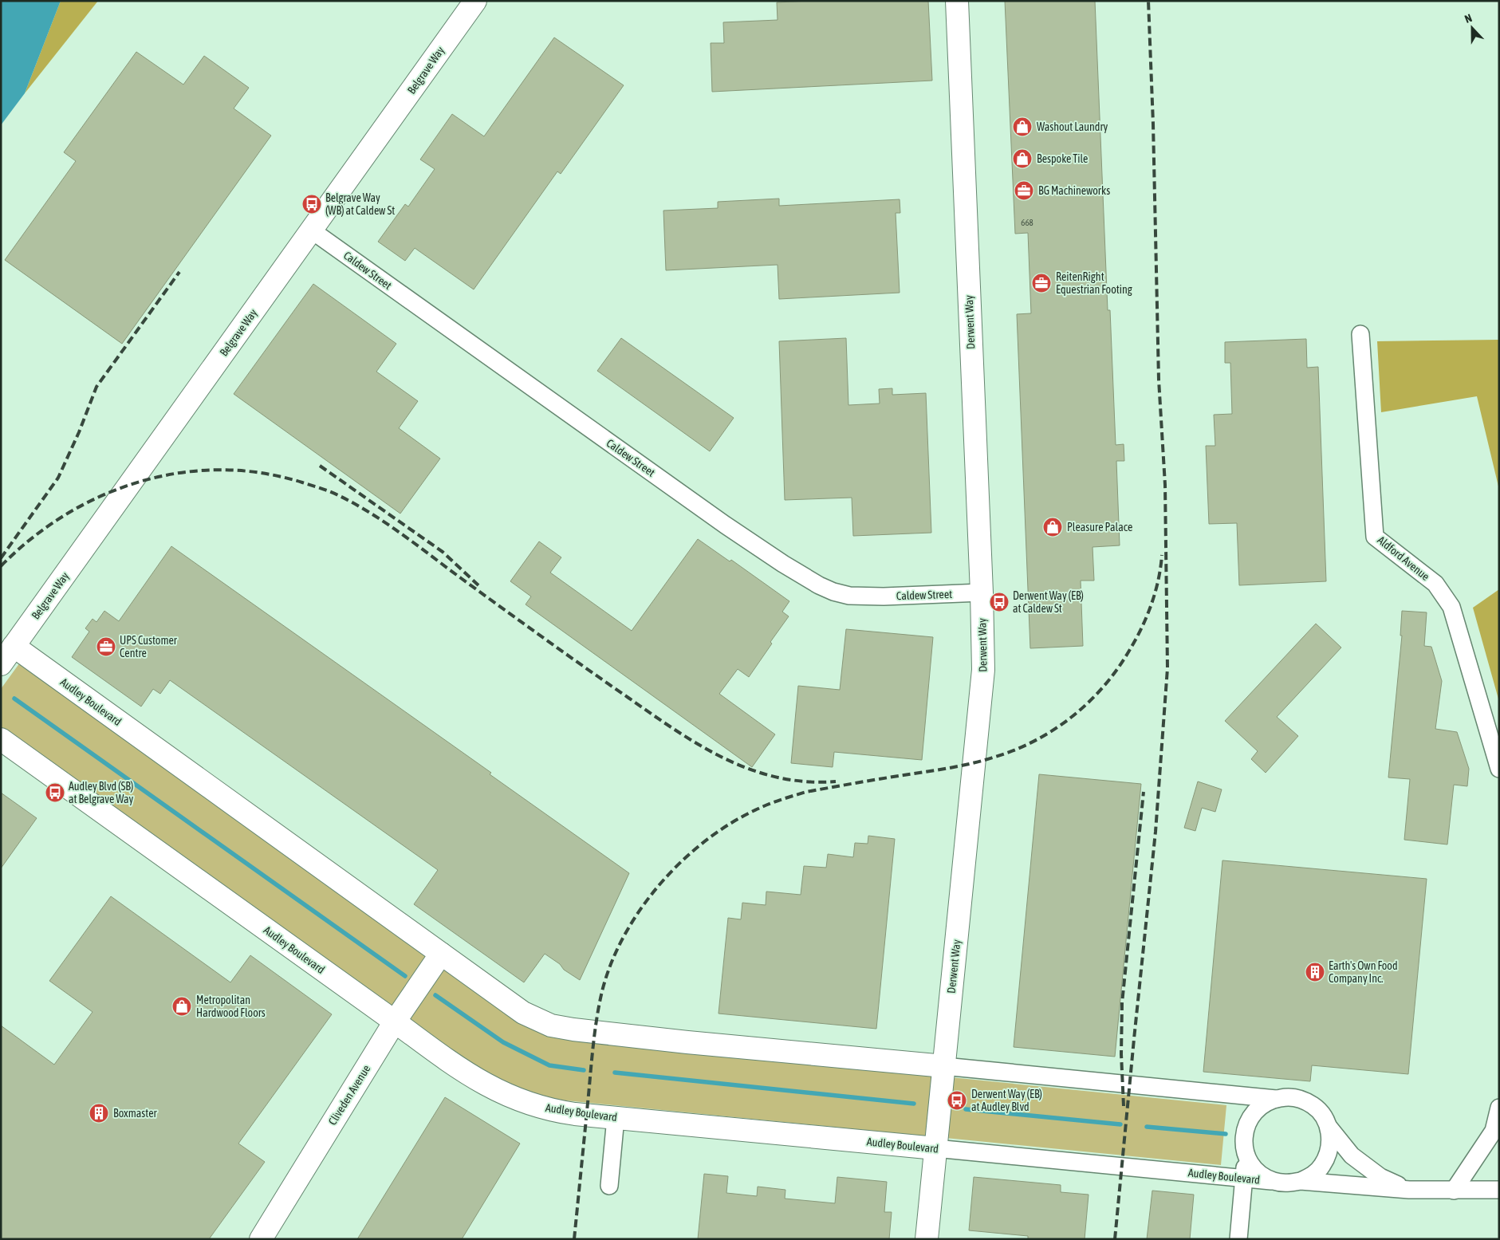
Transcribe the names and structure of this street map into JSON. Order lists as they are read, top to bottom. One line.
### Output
{"streets":{"street":["Belgrave Way","Caldew Street","Derwent Way","Aldford Avenue","Audley Boulevard","Cliveden Avenue"]},"crossings":[["Belgrave Way","Caldew Street"],["Belgrave Way","Audley Boulevard"],["Caldew Street","Derwent Way"],["Derwent Way","Audley Boulevard"],["Audley Boulevard","Cliveden Avenue"]],"places":{"shop":["Washout Laundry","Bespoke Tile","Pleasure Palace","Metropolitan Hardwood Floors"],"office":["BG Machineworks","ReitenRight Equestrian Footing","UPS Customer Centre"],"bus stop":["Belgrave Way (WB) at Caldew St","Derwent Way (EB) at Caldew St","Audley Blvd (SB) at Belgrave Way","Derwent Way (EB) at Audley Blvd"],"building":["Earth's Own Food Company Inc.","Boxmaster"]},"house_numbers":["668"],"north":"top"}
